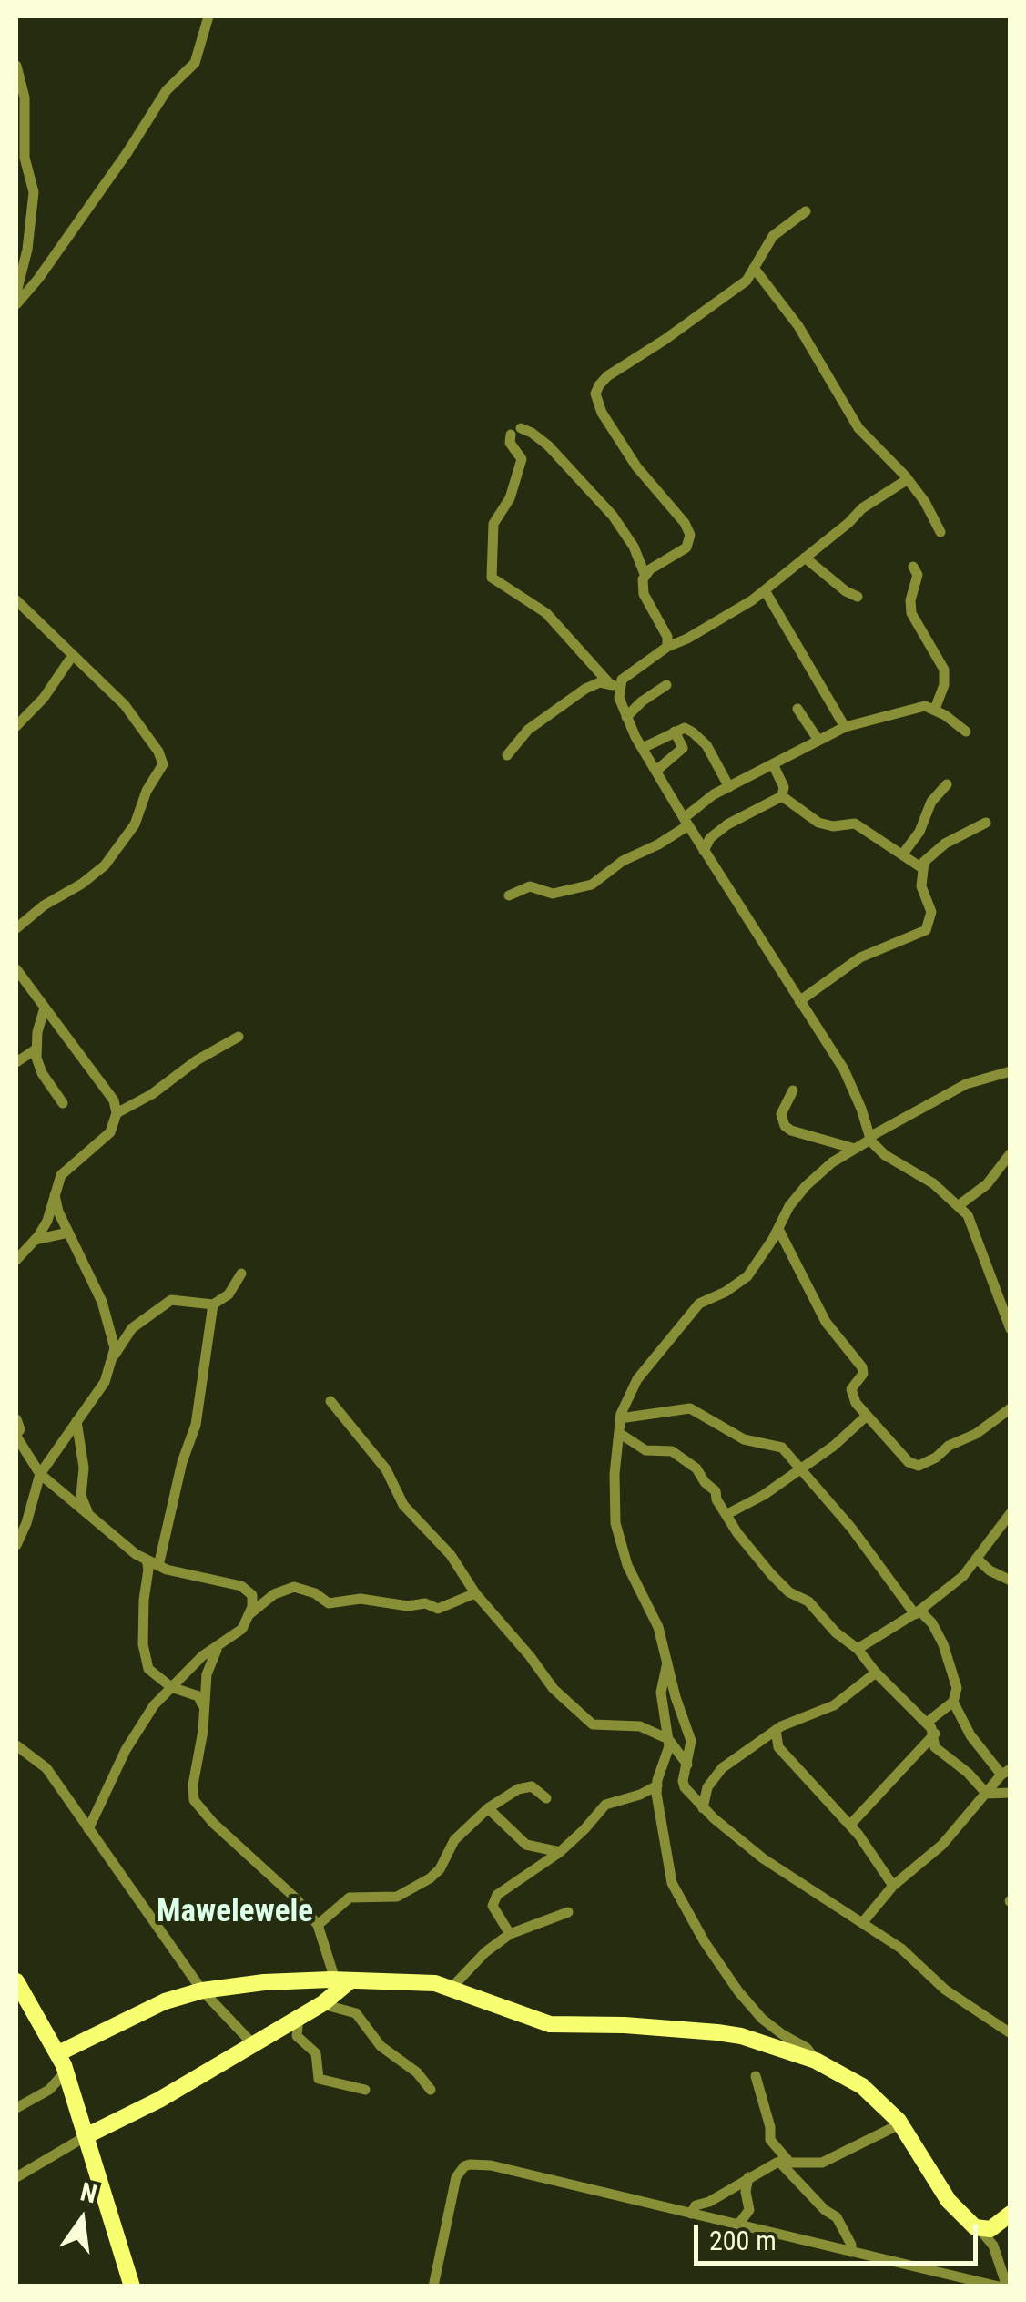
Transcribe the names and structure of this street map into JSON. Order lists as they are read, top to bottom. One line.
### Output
{"districts":["Mawelewele"],"scale_bar":"200 m","north":"top"}
